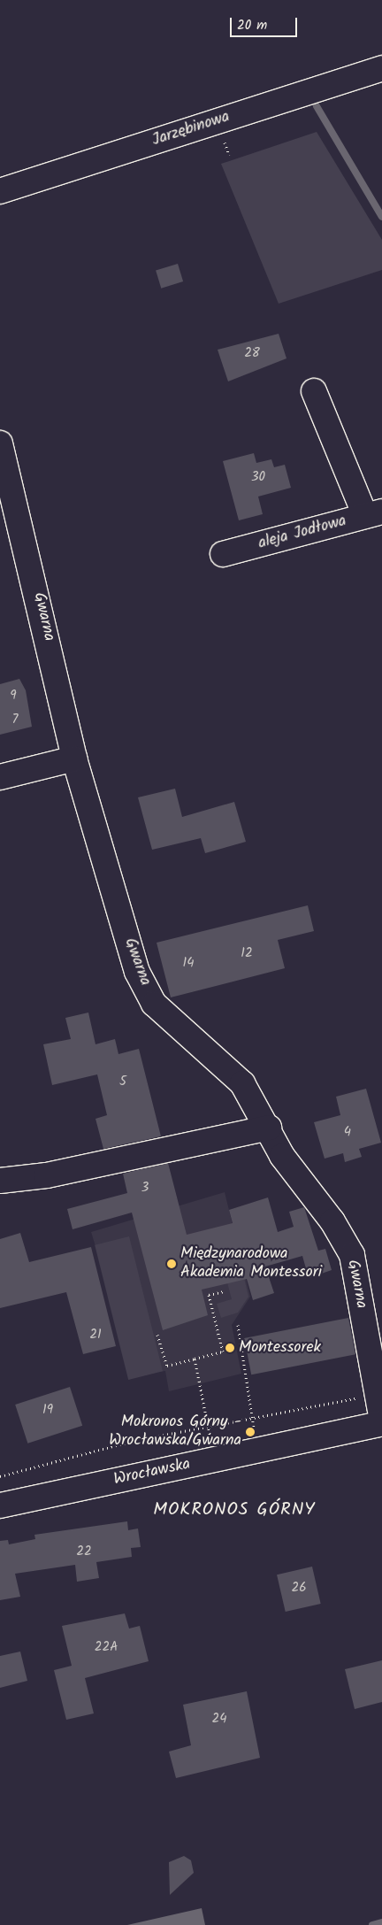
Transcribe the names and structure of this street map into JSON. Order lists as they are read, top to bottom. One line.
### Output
{"streets":{"street":["Jarzębinowa","aleja Jodłowa","Gwarna","Wrocławska"]},"crossings":[["Gwarna","Wrocławska"]],"districts":["MOKRONOS GÓRNY"],"places":["Międzynarodowa Akademia Montessori","Montessorek","Mokronos Górny - Wrocławska/Gwarna"],"house_numbers":["28","30","9","7","12","14","5","4","3","21","19","22","26","22A","24"],"scale_bar":"20 m"}
